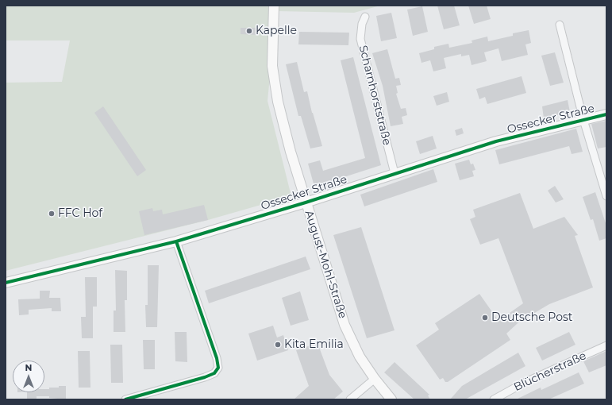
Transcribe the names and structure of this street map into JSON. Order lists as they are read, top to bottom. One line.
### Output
{"streets":{"street":["Scharnhorststraße","Ossecker Straße","August-Mohl-Straße","Blücherstraße"]},"crossings":[["Scharnhorststraße","Ossecker Straße"],["Ossecker Straße","August-Mohl-Straße"]],"places":["Kapelle","FFC Hof","Deutsche Post","Kita Emilia"],"north":"top"}
